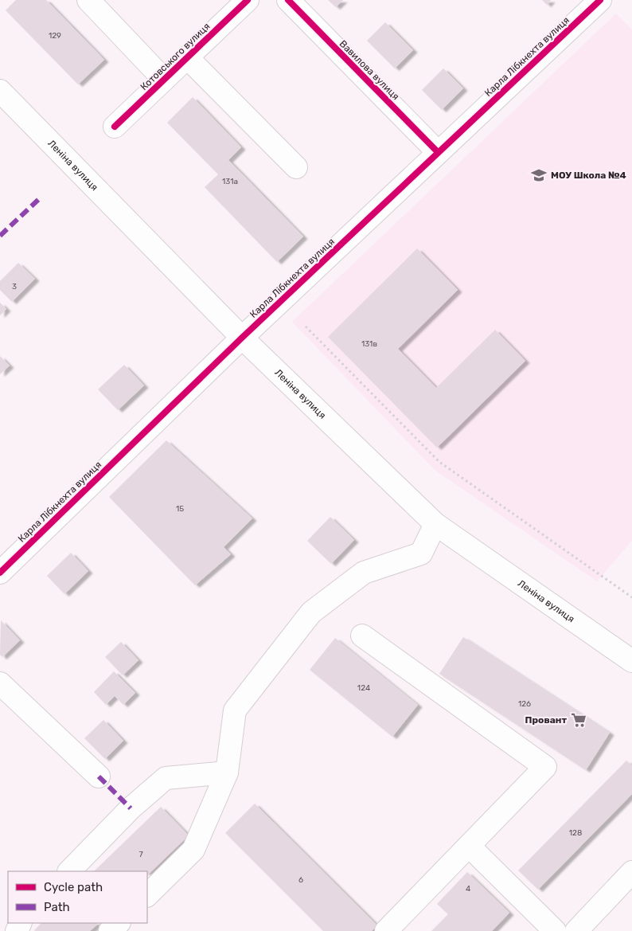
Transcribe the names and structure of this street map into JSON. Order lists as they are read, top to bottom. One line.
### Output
{"streets":{"street":["Котовського вулиця","Карла Лібкнехта вулиця","Вавилова вулиця","Леніна вулиця"]},"crossings":[["Карла Лібкнехта вулиця","Вавилова вулиця"],["Карла Лібкнехта вулиця","Леніна вулиця"]],"places":{"school or university":["МОУ Школа №4"],"supermarket":["Провант"]},"house_numbers":["129","131а","3","131в","15","124","126","128","7","6","4"],"legend":["Cycle path","Path"]}
